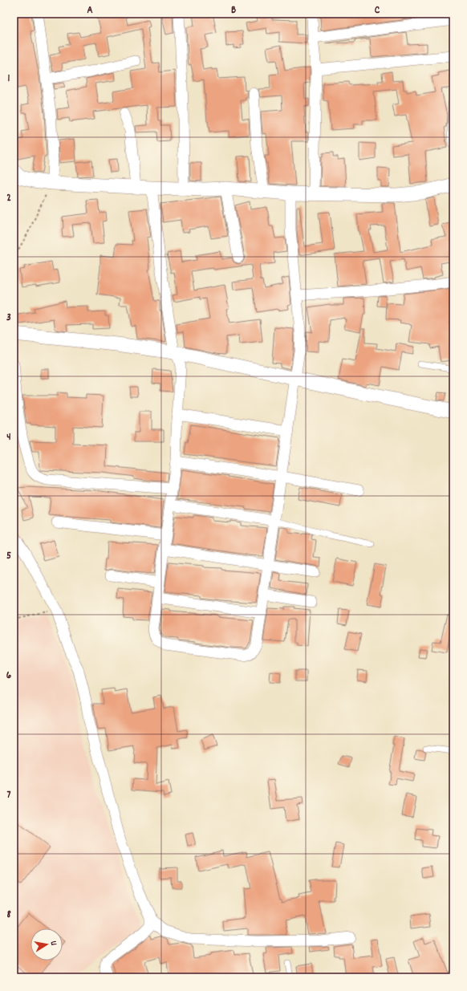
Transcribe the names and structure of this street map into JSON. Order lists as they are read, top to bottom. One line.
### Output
{"north":"right","grid":{"columns":["A","B","C"],"rows":["1","2","3","4","5","6","7","8"]}}
